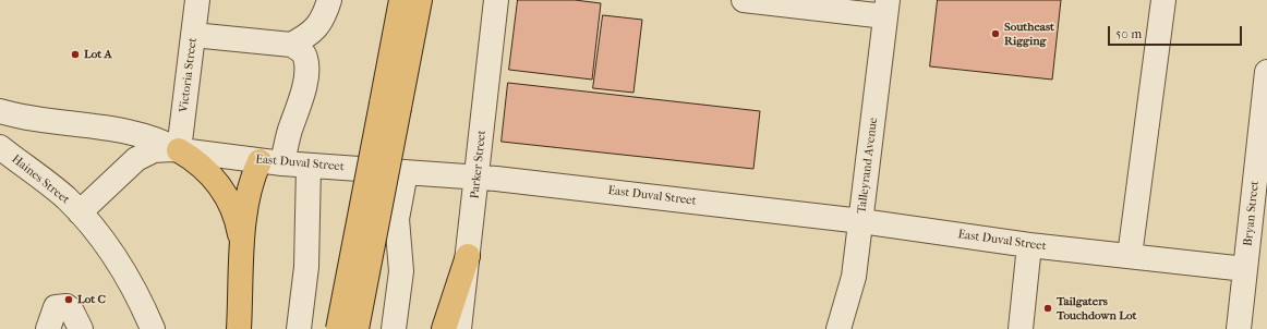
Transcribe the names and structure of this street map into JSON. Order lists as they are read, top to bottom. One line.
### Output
{"streets":{"street":["Victoria Street","East Duval Street","Parker Street","Talleyrand Avenue","Haines Street","Bryan Street"]},"crossings":[["Victoria Street","East Duval Street"],["East Duval Street","Parker Street"],["East Duval Street","Talleyrand Avenue"],["East Duval Street","Haines Street"],["East Duval Street","Bryan Street"]],"places":["Southeast Rigging","Lot A","Lot C","Tailgaters Touchdown Lot"],"scale_bar":"50 m"}
